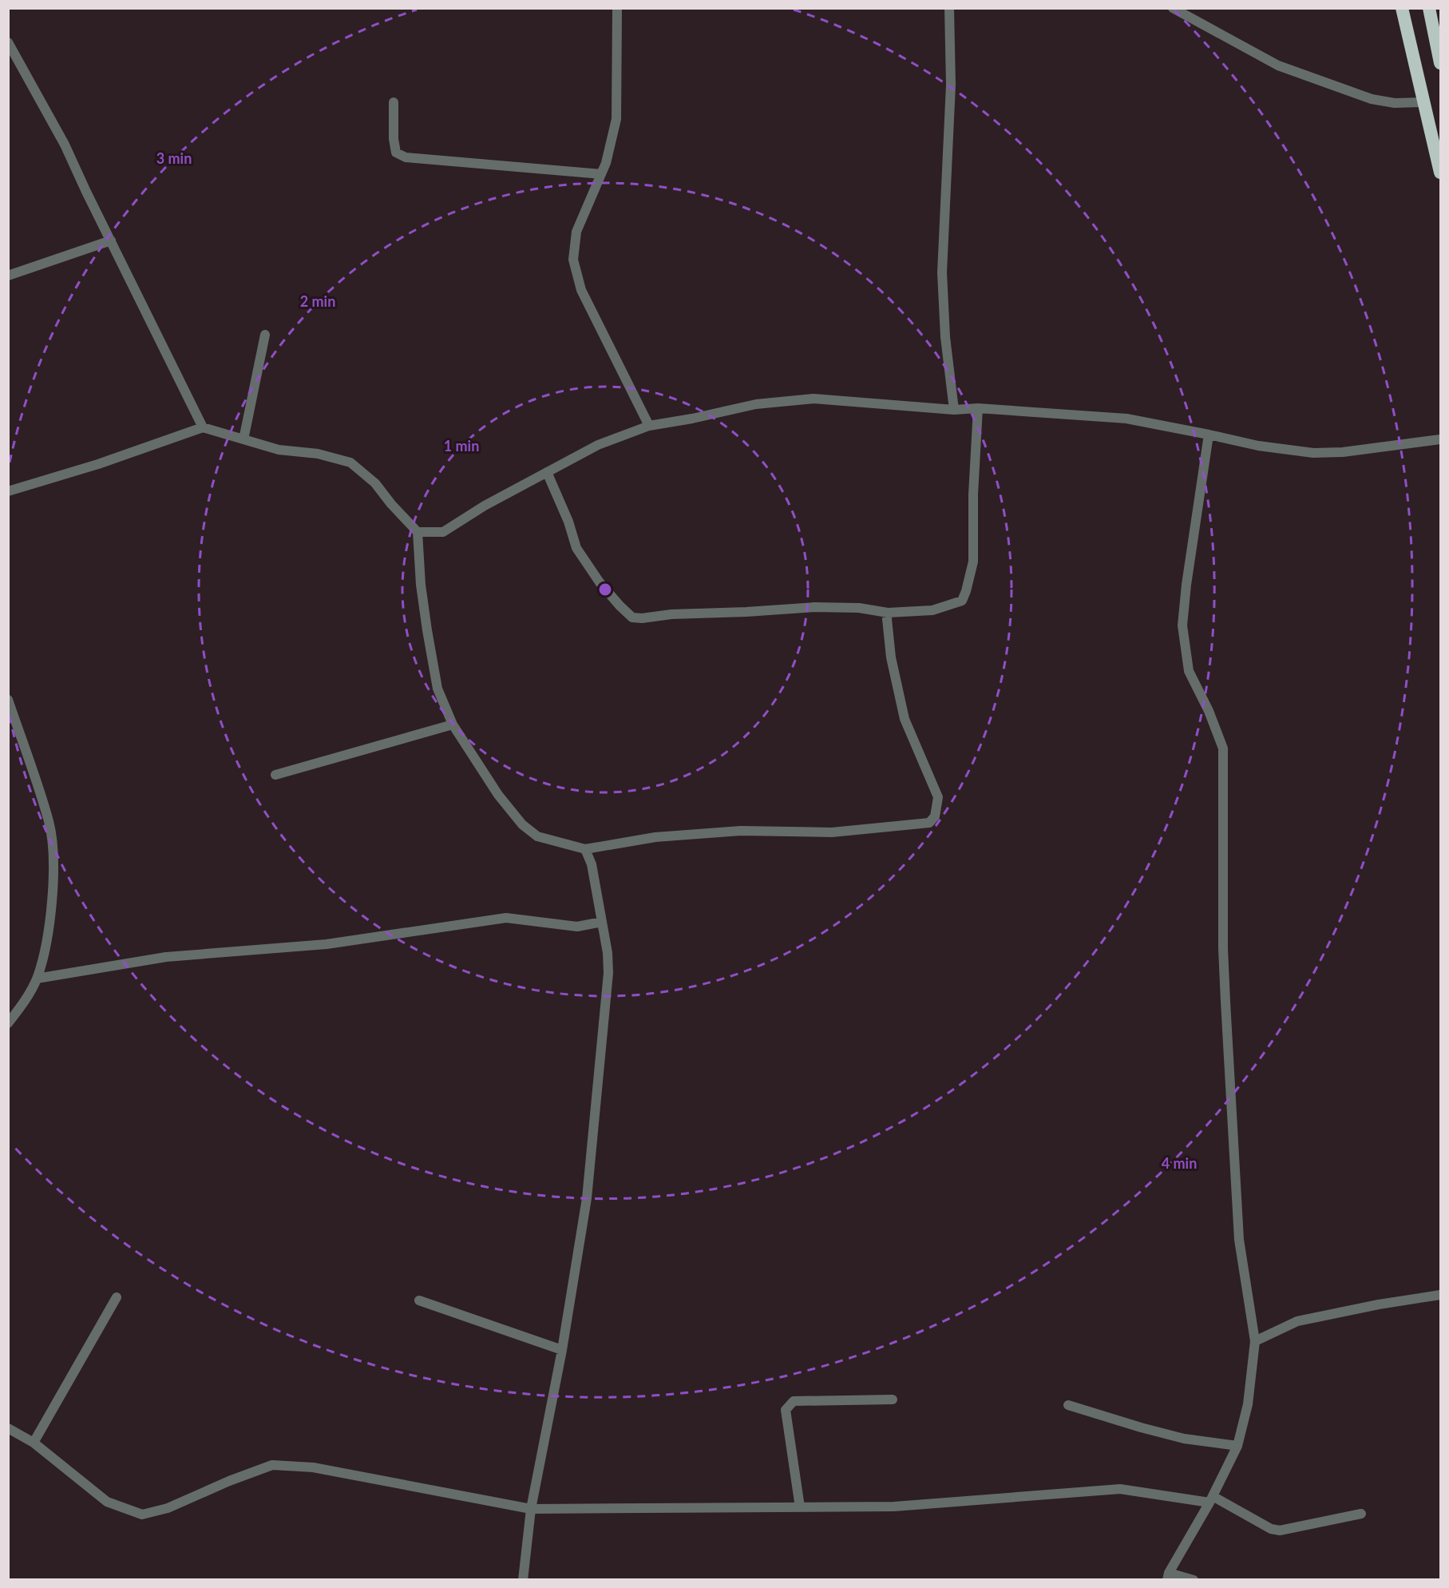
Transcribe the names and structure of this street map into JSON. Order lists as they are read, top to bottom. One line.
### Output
{"rings":["3 min","2 min","1 min","4 min"]}
